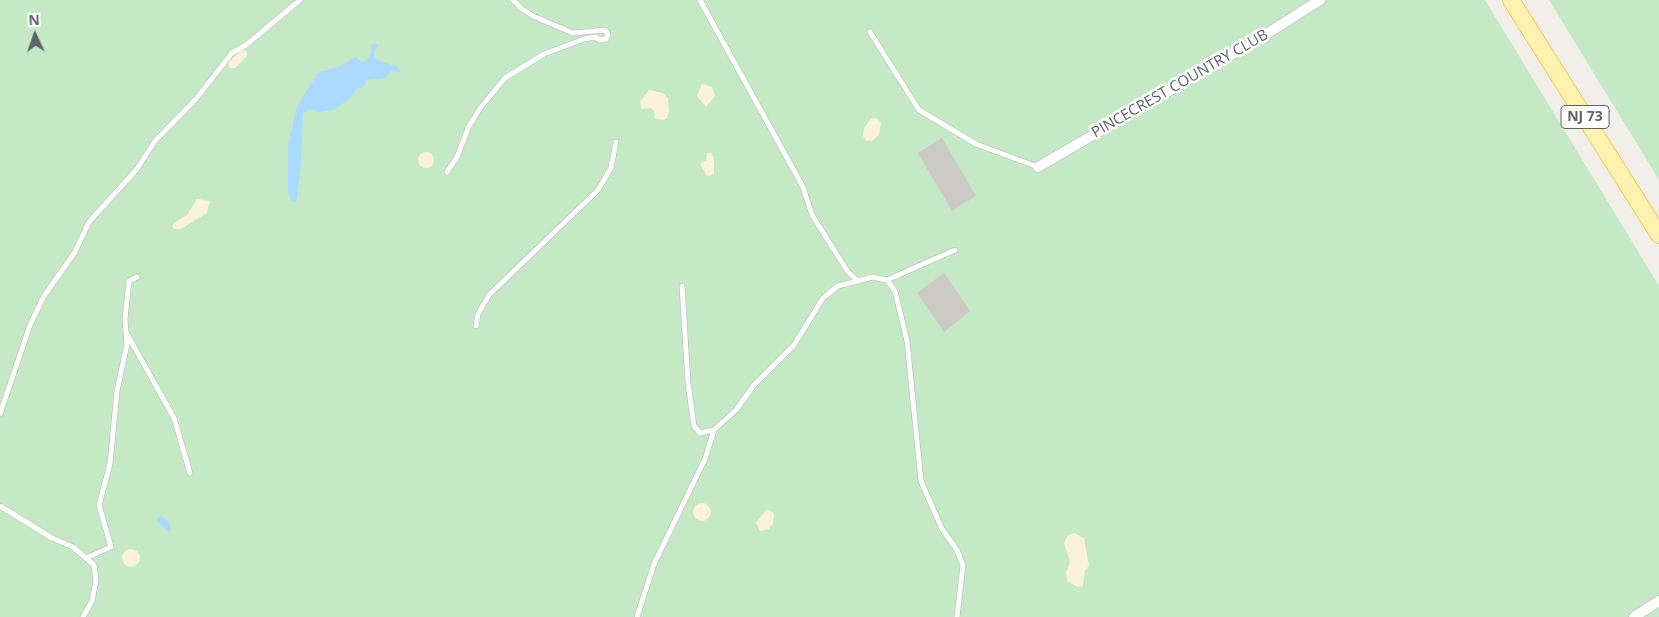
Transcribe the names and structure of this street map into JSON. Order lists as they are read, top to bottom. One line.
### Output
{"streets":{"main road":["NJ 73"],"street":["PINCECREST COUNTRY CLUB"]},"north":"top"}
